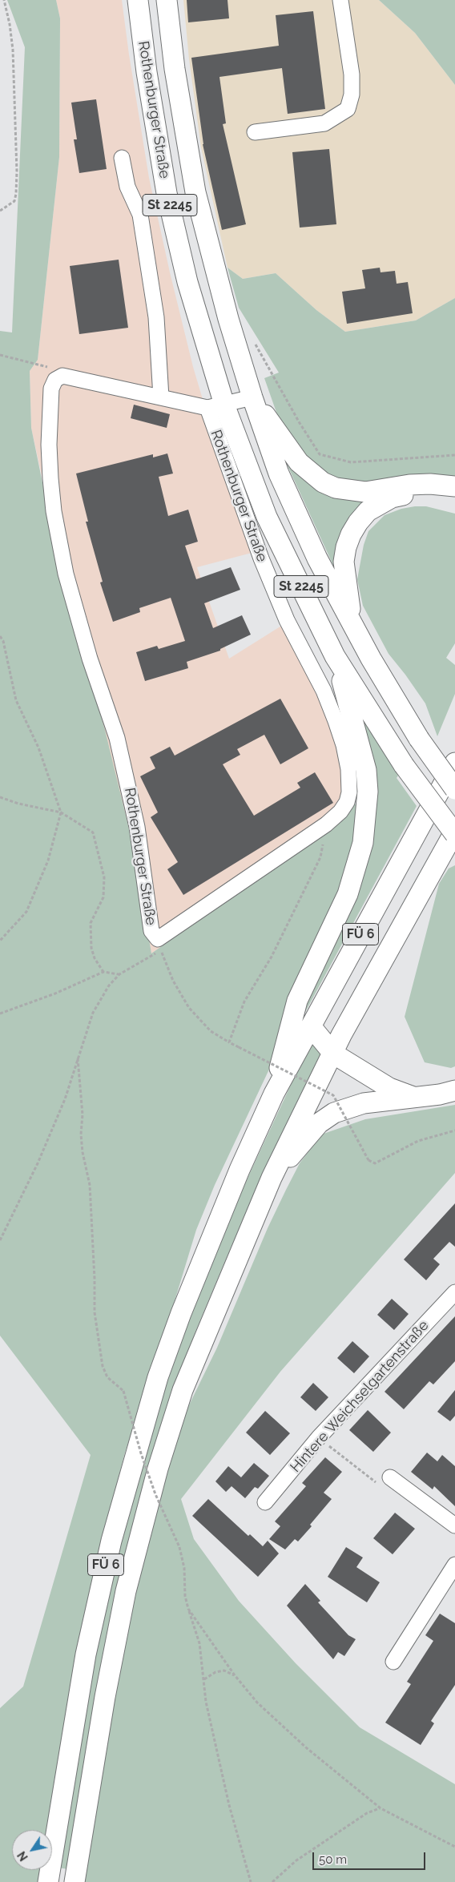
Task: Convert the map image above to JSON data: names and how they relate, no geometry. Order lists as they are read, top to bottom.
{
  "streets": {
    "main road": ["Rothenburger Straße", "St 2245", "FÜ 6"],
    "street": ["Hintere Weichselgartenstraße"]
  },
  "scale_bar": "50 m",
  "north": "bottom left"
}
